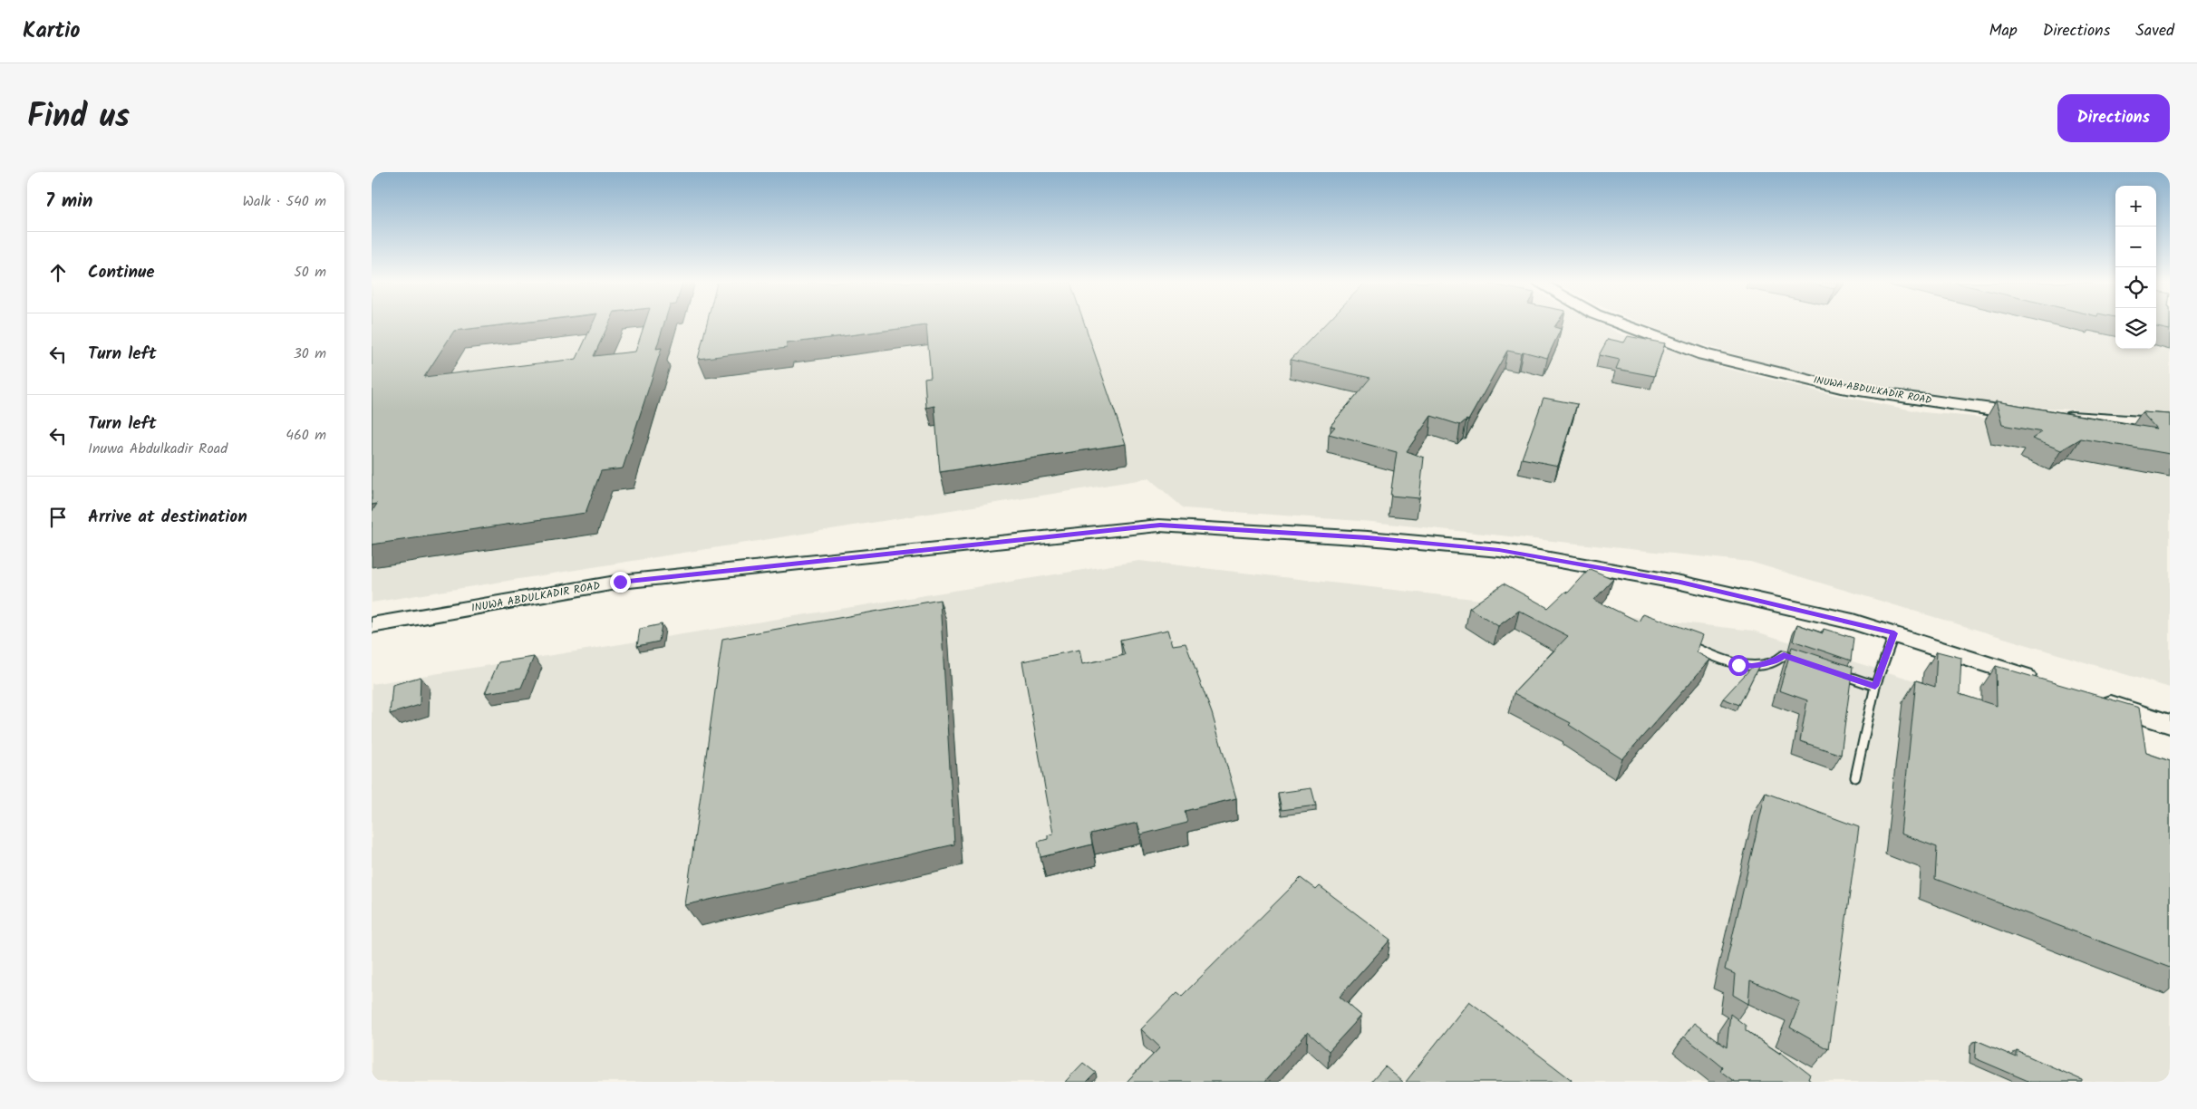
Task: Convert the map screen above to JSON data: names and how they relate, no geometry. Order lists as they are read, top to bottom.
{
  "streets": {
    "street": ["INUWA ABDULKADIR ROAD"]
  },
  "page": {
    "header": "Kartio",
    "nav": ["Map", "Directions", "Saved"],
    "title": "Find us",
    "buttons": "Directions",
    "heading": ["7 min", "Walk · 540 m"],
    "map_buttons": ["+", "−"],
    "list": [
      ["Continue", "50 m"],
      ["Turn left", "30 m"],
      ["Turn left", "Inuwa Abdulkadir Road", "460 m"],
      "Arrive at destination"
    ]
  }
}
